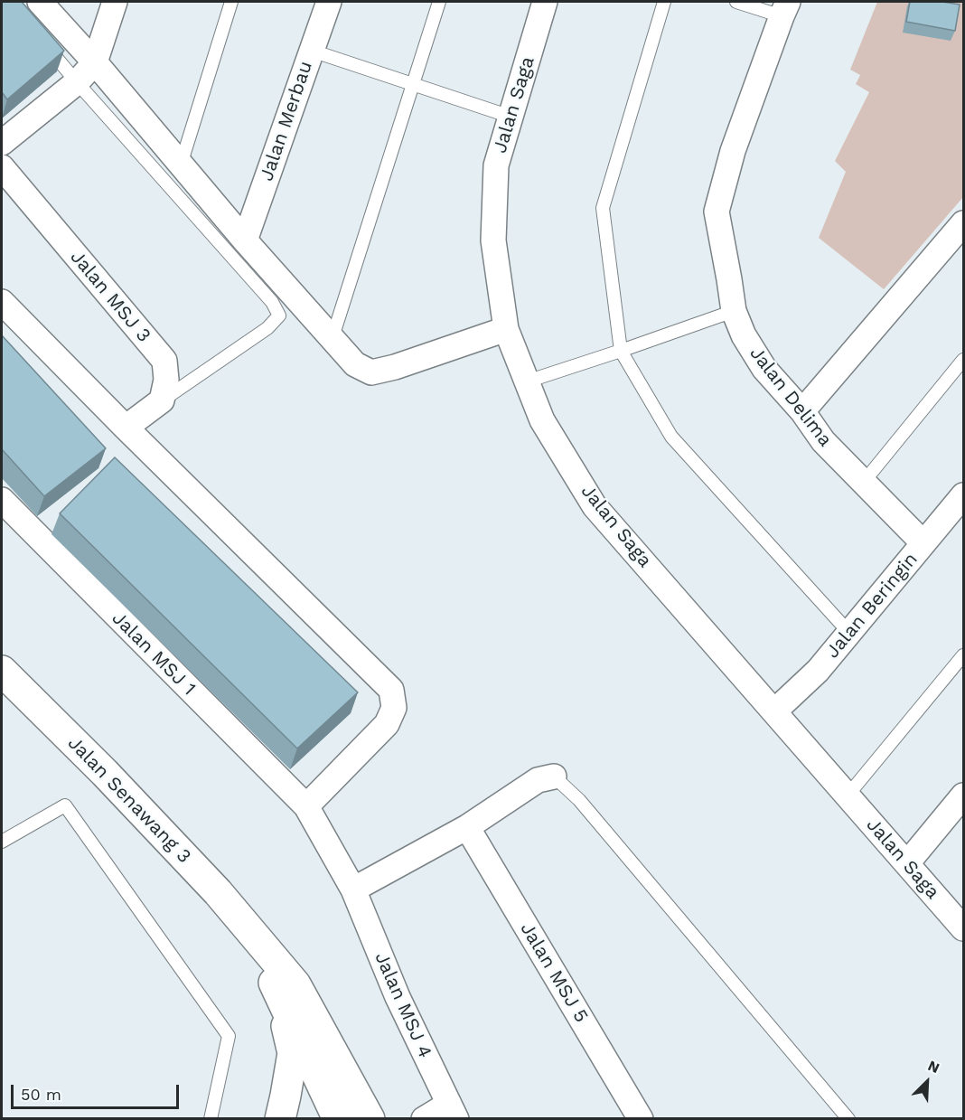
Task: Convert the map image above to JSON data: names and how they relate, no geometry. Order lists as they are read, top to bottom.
{
  "streets": {
    "street": [
      "Jalan Saga",
      "Jalan Merbau",
      "Jalan MSJ 3",
      "Jalan Delima",
      "Jalan Beringin",
      "Jalan MSJ 1",
      "Jalan Senawang 3",
      "Jalan MSJ 5",
      "Jalan MSJ 4"
    ]
  },
  "crossings": [
    ["Jalan Saga", "Jalan Beringin"],
    ["Jalan Delima", "Jalan Beringin"],
    ["Jalan MSJ 1", "Jalan MSJ 4"]
  ],
  "scale_bar": "50 m",
  "north": "top right"
}
